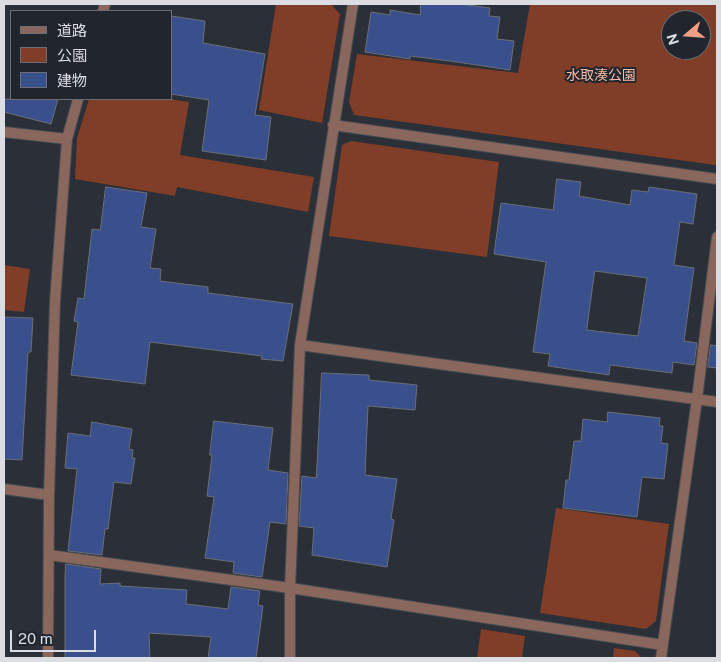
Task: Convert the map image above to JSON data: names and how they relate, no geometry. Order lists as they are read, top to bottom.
{
  "parks": ["水取湊公園"],
  "legend": ["道路", "公園", "建物"],
  "scale_bar": "20 m",
  "north": "left"
}
